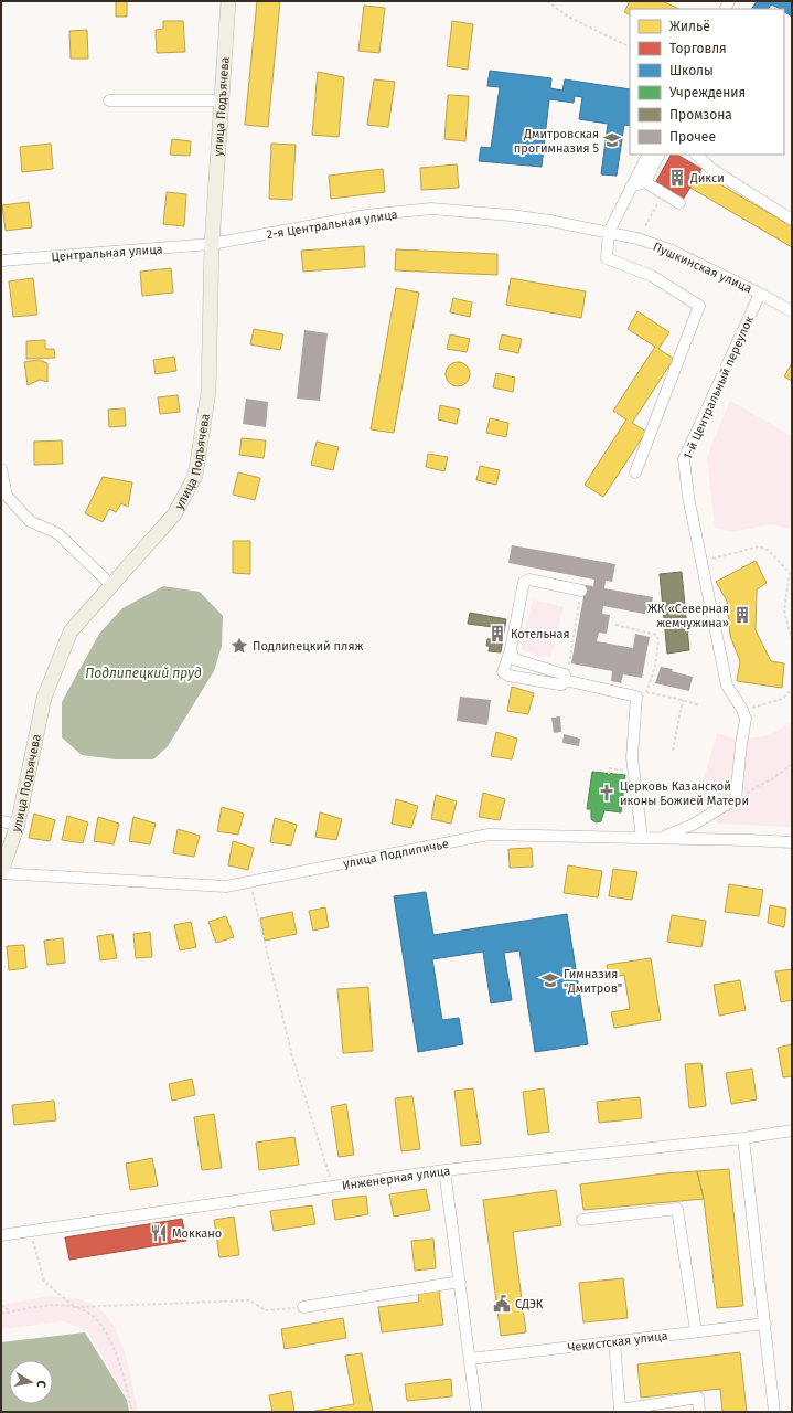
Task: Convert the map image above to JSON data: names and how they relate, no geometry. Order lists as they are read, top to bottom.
{
  "streets": {
    "main road": ["улица Подъячева"],
    "street": [
      "2-я Центральная улица",
      "Центральная улица",
      "Пушкинская улица",
      "1-й Центральный переулок",
      "улица Подлипичье",
      "Инженерная улица",
      "Чекистская улица"
    ]
  },
  "crossings": [
    ["улица Подъячева", "2-я Центральная улица"],
    ["улица Подъячева", "Центральная улица"],
    ["улица Подъячева", "улица Подлипичье"],
    ["2-я Центральная улица", "Центральная улица"],
    ["2-я Центральная улица", "Пушкинская улица"],
    ["Пушкинская улица", "1-й Центральный переулок"],
    ["1-й Центральный переулок", "улица Подлипичье"]
  ],
  "water": ["Подлипецкий пруд"],
  "places": {
    "school or university": ["Дмитровская прогимназия 5", "Гимназия \"Дмитров\""],
    "building": ["Дикси", "ЖК «Северная жемчужина»", "Котельная"],
    "place": ["Подлипецкий пляж"],
    "church": ["Церковь Казанской иконы Божией Матери"],
    "restaurant": ["Моккано"],
    "public building": ["СДЭК"]
  },
  "legend": [
    "Жильё",
    "Торговля",
    "Школы",
    "Учреждения",
    "Промзона",
    "Прочее"
  ],
  "north": "right"
}
